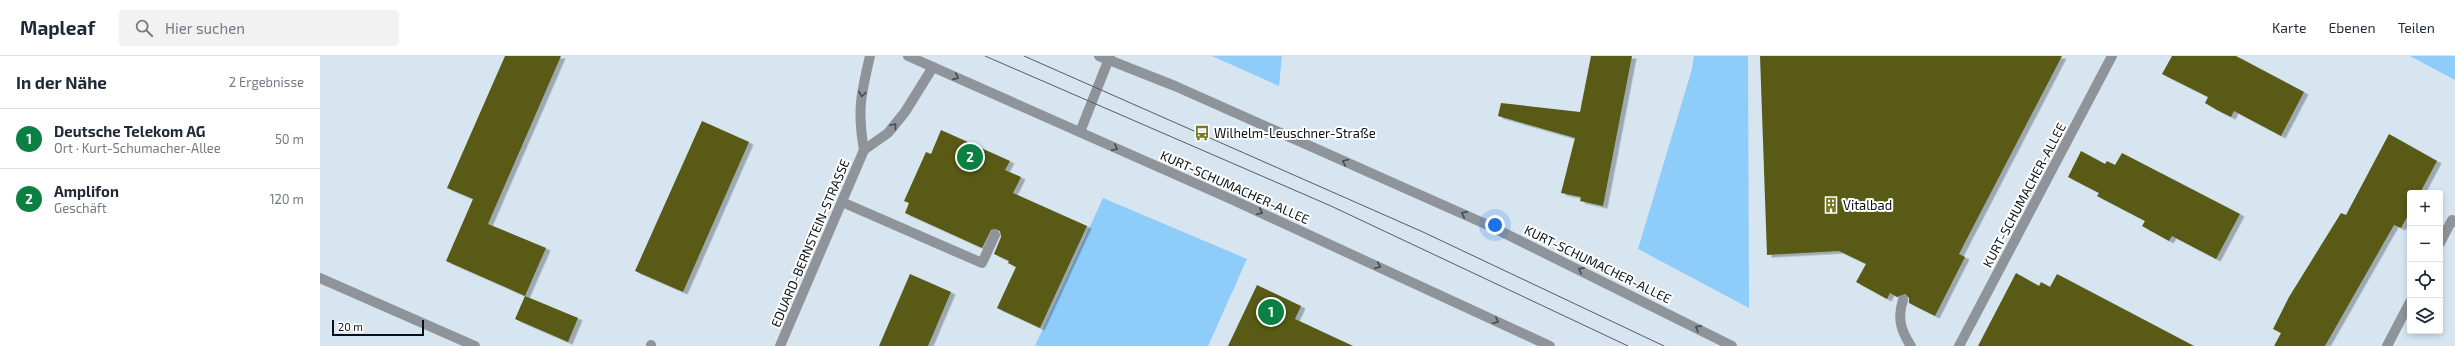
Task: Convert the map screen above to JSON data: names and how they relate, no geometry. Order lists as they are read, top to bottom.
{
  "streets": {
    "street": ["KURT-SCHUMACHER-ALLEE", "EDUARD-BERNSTEIN-STRASSE"]
  },
  "crossings": [
    ["KURT-SCHUMACHER-ALLEE", "EDUARD-BERNSTEIN-STRASSE"]
  ],
  "places": {
    "bus stop": ["Wilhelm-Leuschner-Straße"],
    "building": ["Vitalbad"]
  },
  "scale_bar": "20 m",
  "page": {
    "header": "Mapleaf",
    "search": "Hier suchen",
    "nav": ["Karte", "Ebenen", "Teilen"],
    "heading": ["In der Nähe", "2 Ergebnisse"],
    "list": [
      {
        "mark": "1",
        "name": "Deutsche Telekom AG",
        "note": "Ort · Kurt-Schumacher-Allee",
        "value": "50 m"
      },
      {
        "mark": "2",
        "name": "Amplifon",
        "note": "Geschäft",
        "value": "120 m"
      }
    ],
    "pins": ["2", "1"],
    "map_buttons": ["+", "−"],
    "scale": "20 m"
  }
}
